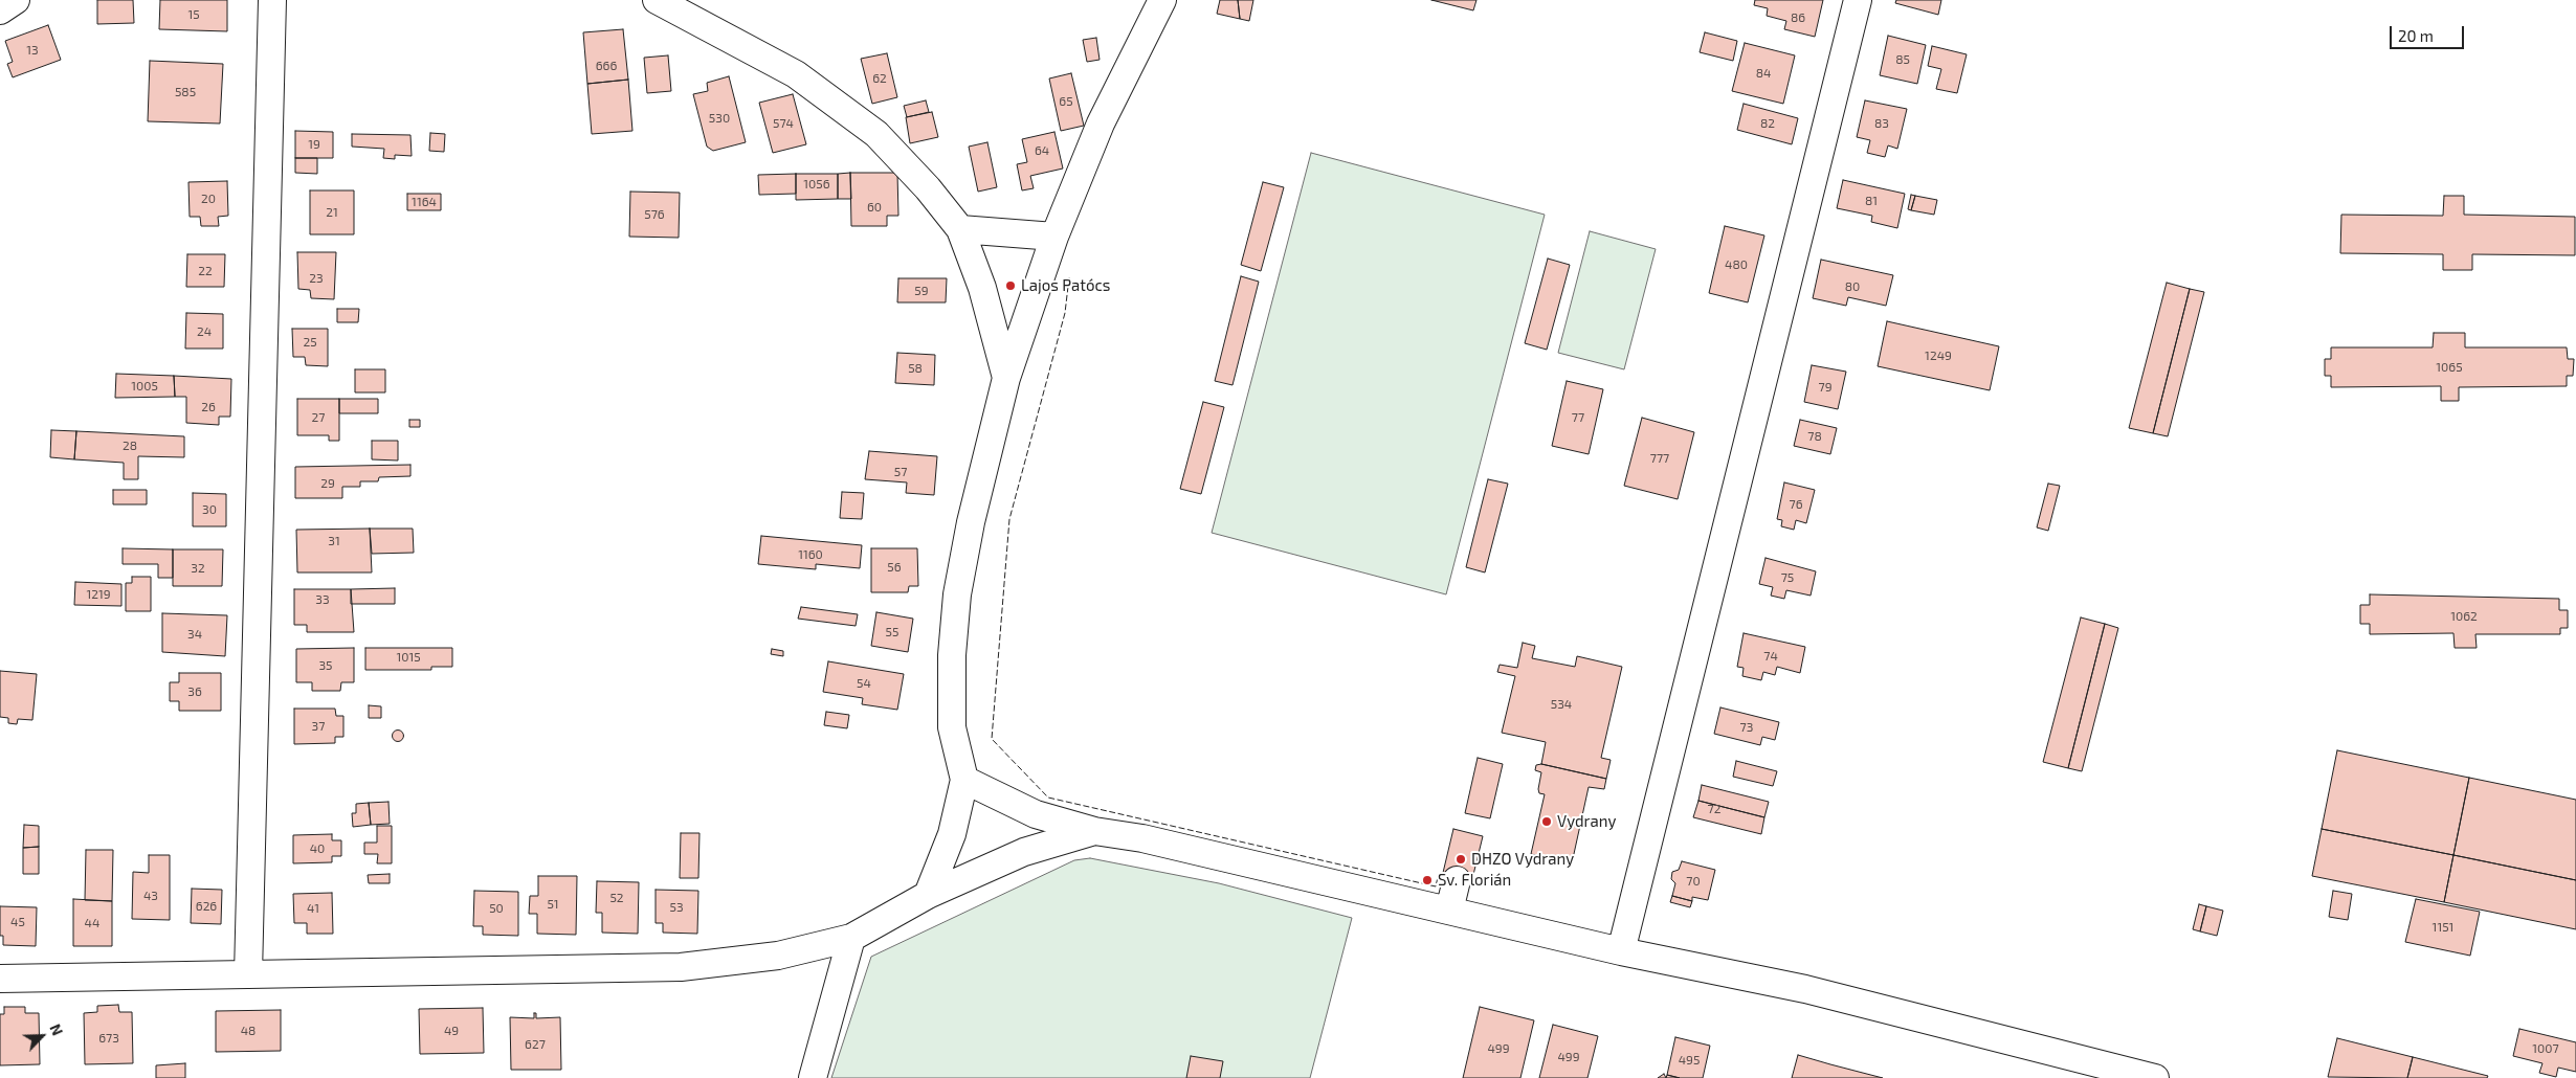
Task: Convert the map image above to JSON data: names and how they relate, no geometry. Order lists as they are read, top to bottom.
{
  "places": [
    "Lajos Patócs",
    "Vydrany",
    "DHZO Vydrany",
    "Sv. Florián"
  ],
  "house_numbers": [
    "15",
    "86",
    "13",
    "85",
    "666",
    "84",
    "62",
    "585",
    "65",
    "530",
    "574",
    "82",
    "83",
    "19",
    "64",
    "1056",
    "20",
    "81",
    "1164",
    "60",
    "21",
    "576",
    "480",
    "22",
    "23",
    "80",
    "59",
    "24",
    "25",
    "1249",
    "1065",
    "58",
    "1005",
    "79",
    "26",
    "27",
    "77",
    "78",
    "28",
    "777",
    "57",
    "29",
    "76",
    "30",
    "31",
    "1160",
    "56",
    "32",
    "75",
    "1219",
    "33",
    "1062",
    "55",
    "34",
    "74",
    "1015",
    "35",
    "54",
    "36",
    "534",
    "37",
    "73",
    "72",
    "40",
    "70",
    "43",
    "52",
    "51",
    "626",
    "53",
    "41",
    "50",
    "45",
    "44",
    "1151",
    "48",
    "49",
    "673",
    "627",
    "499",
    "1007",
    "499",
    "495"
  ],
  "scale_bar": "20 m",
  "north": "top right"
}
